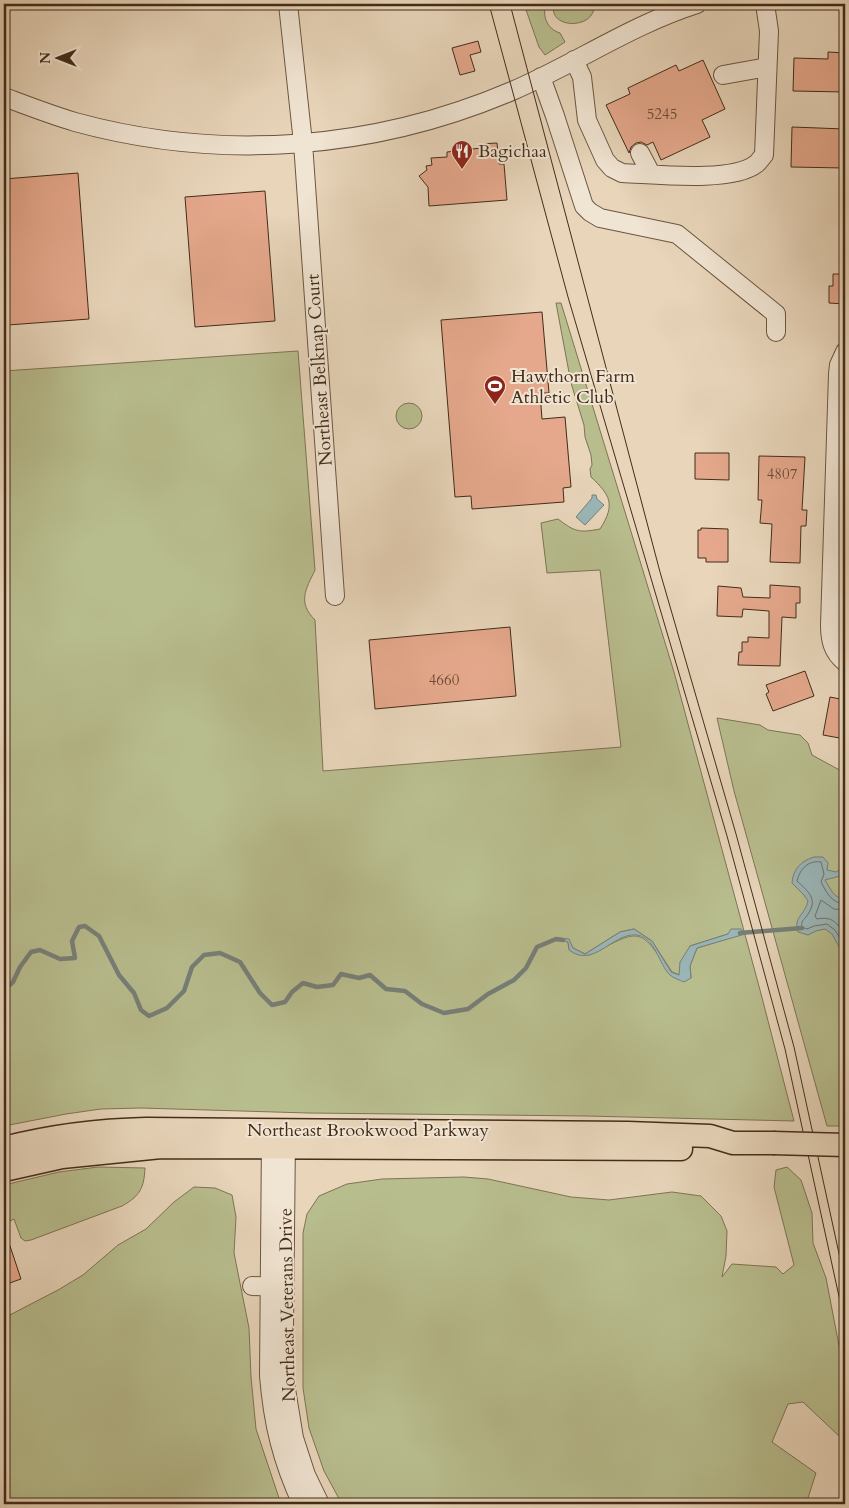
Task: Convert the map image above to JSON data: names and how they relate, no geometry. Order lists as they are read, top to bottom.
{
  "streets": {
    "main road": ["Northeast Brookwood Parkway"],
    "street": ["Northeast Belknap Court", "Northeast Veterans Drive"]
  },
  "crossings": [
    ["Northeast Brookwood Parkway", "Northeast Veterans Drive"]
  ],
  "places": {
    "restaurant": ["Bagichaa"],
    "sports": ["Hawthorn Farm Athletic Club"]
  },
  "house_numbers": ["5245", "4807", "4660"],
  "north": "left"
}
